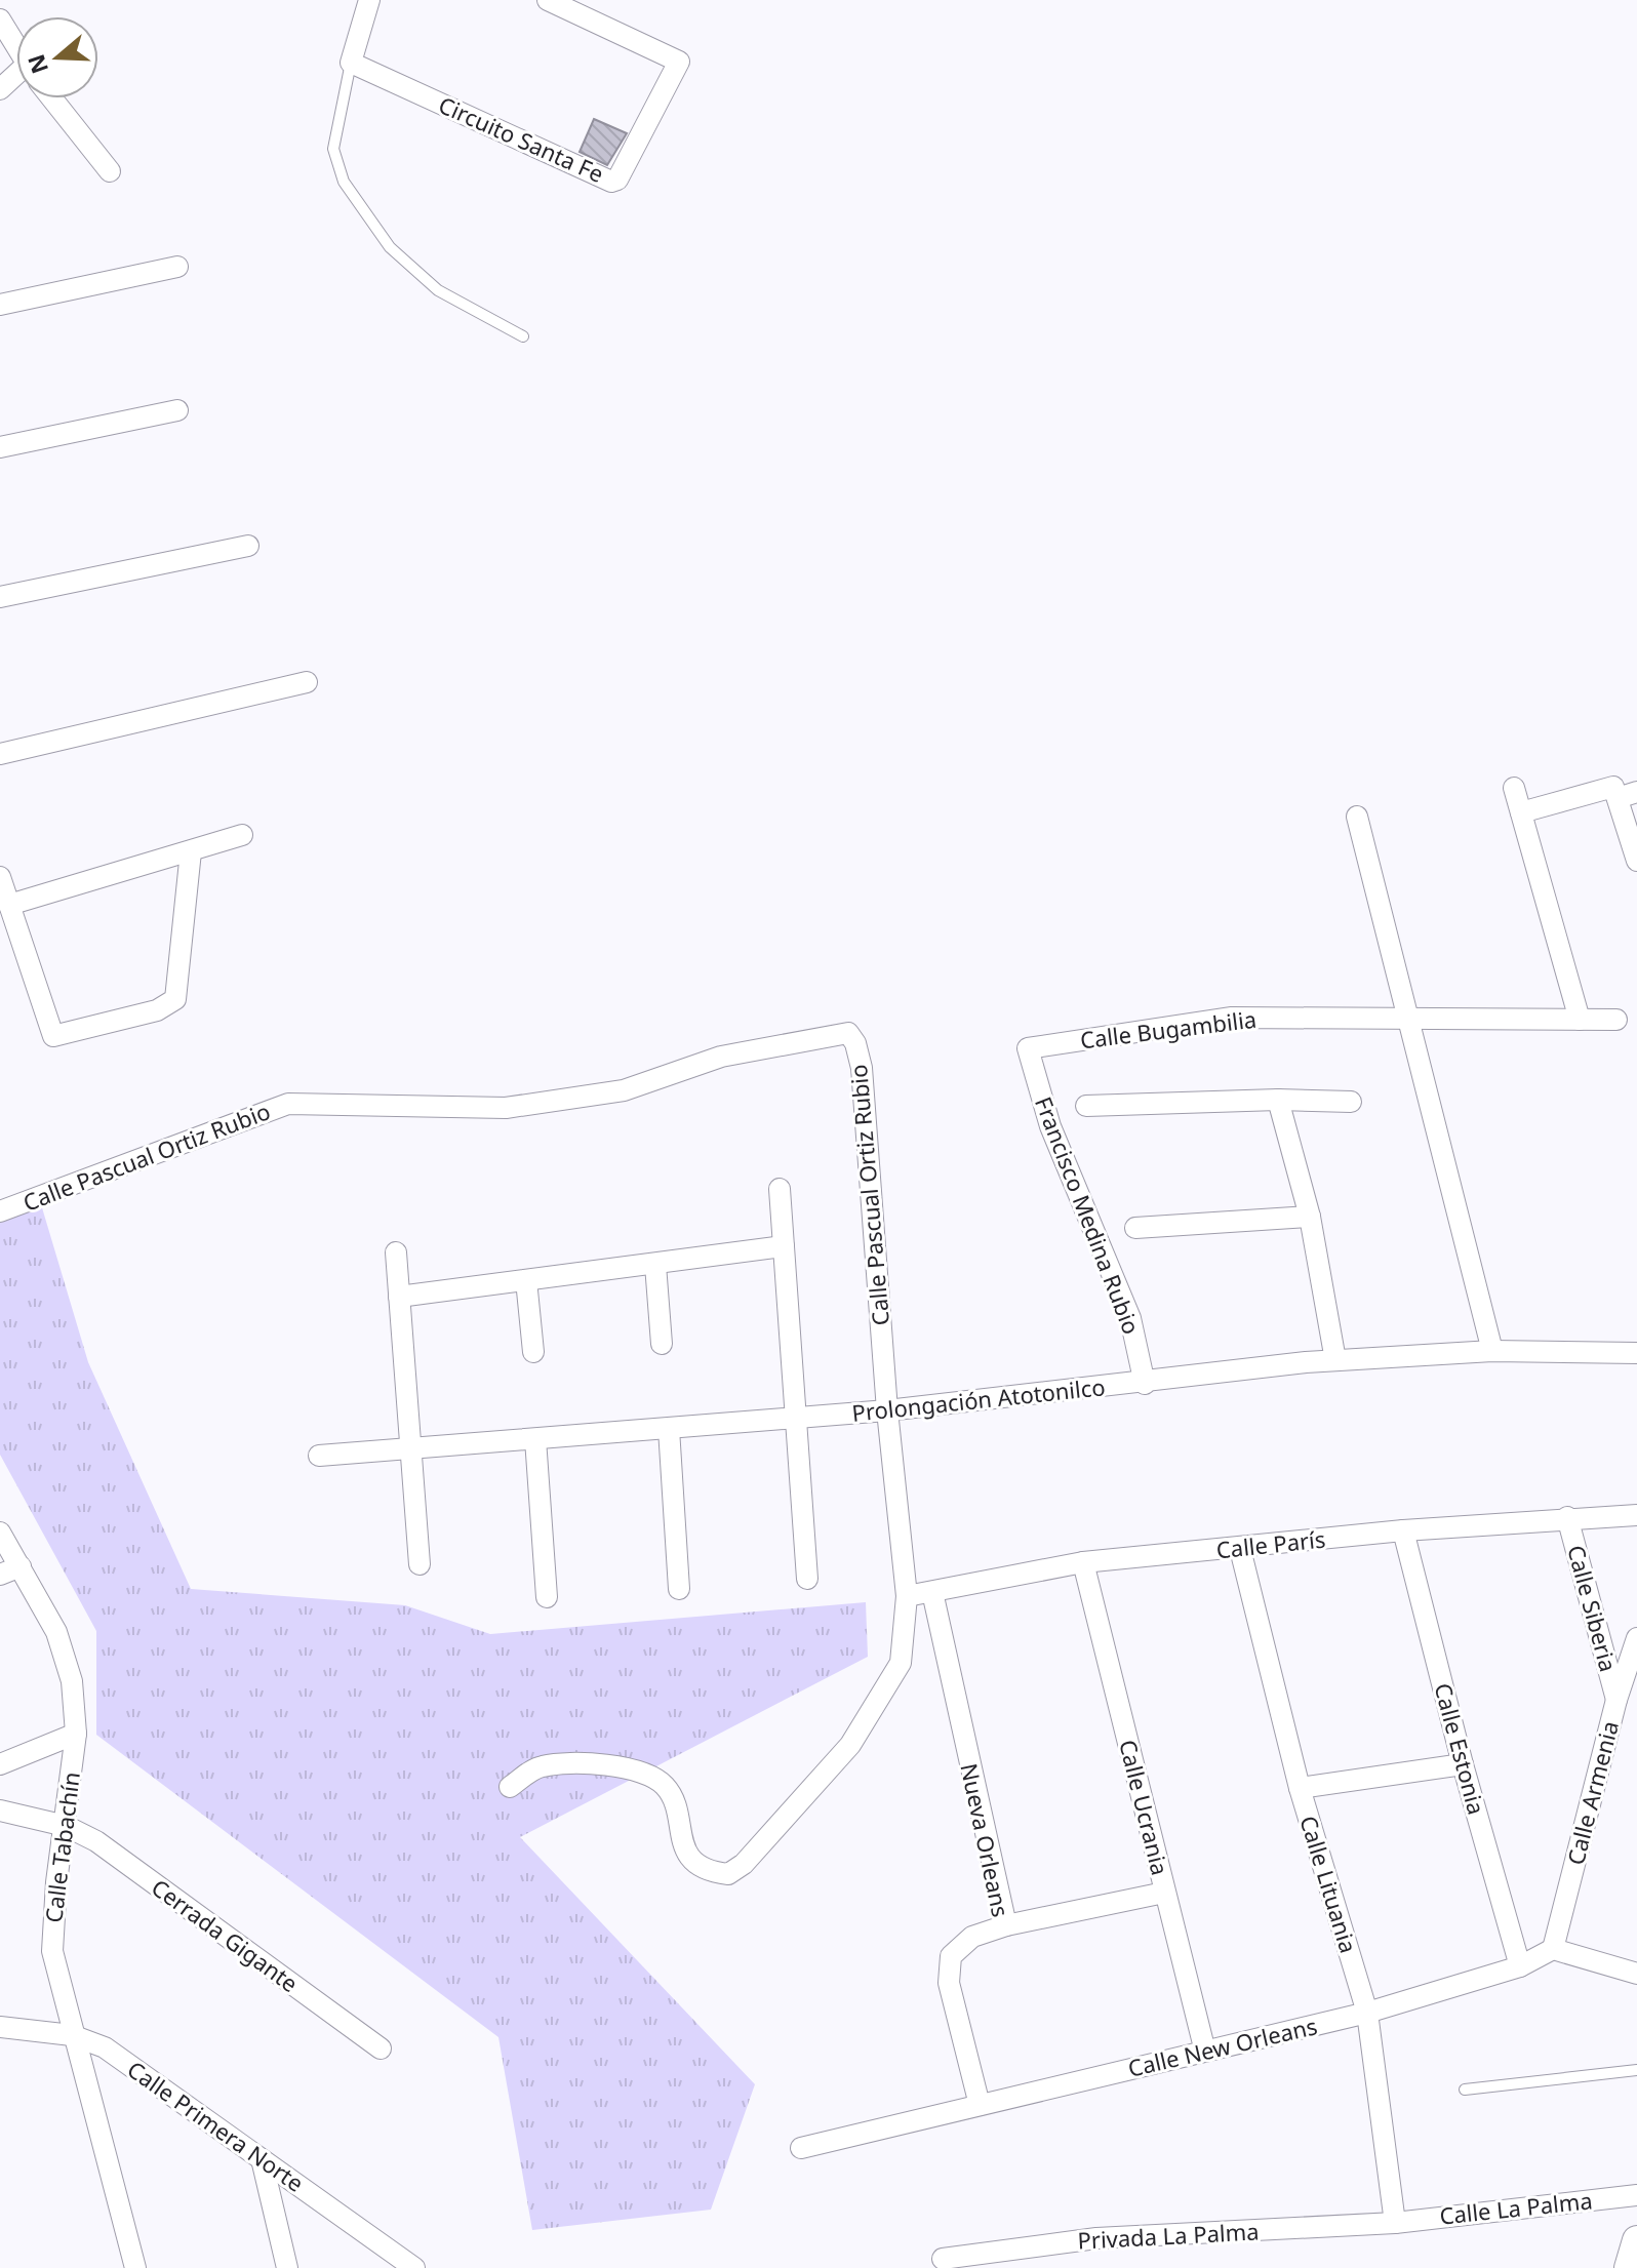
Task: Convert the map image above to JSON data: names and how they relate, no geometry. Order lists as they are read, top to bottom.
{
  "streets": {
    "street": [
      "Circuito Santa Fe",
      "Calle Bugambilia",
      "Calle Pascual Ortiz Rubio",
      "Francisco Medina Rubio",
      "Prolongación Atotonilco",
      "Calle París",
      "Calle Siberia",
      "Calle Estonia",
      "Calle Armenia",
      "Calle Ucrania",
      "Nueva Orleans",
      "Calle Tabachín",
      "Calle Lituania",
      "Cerrada Gigante",
      "Calle New Orleans",
      "Calle Primera Norte",
      "Calle La Palma",
      "Privada La Palma"
    ]
  },
  "crossings": [
    ["Calle Bugambilia", "Francisco Medina Rubio"],
    ["Calle Pascual Ortiz Rubio", "Prolongación Atotonilco"],
    ["Calle Pascual Ortiz Rubio", "Calle París"],
    ["Francisco Medina Rubio", "Prolongación Atotonilco"],
    ["Calle París", "Calle Siberia"],
    ["Calle París", "Calle Estonia"],
    ["Calle París", "Calle Ucrania"],
    ["Calle París", "Nueva Orleans"],
    ["Calle París", "Calle Lituania"],
    ["Calle Siberia", "Calle Armenia"],
    ["Calle Estonia", "Calle New Orleans"],
    ["Calle Armenia", "Calle New Orleans"],
    ["Calle Ucrania", "Calle New Orleans"],
    ["Nueva Orleans", "Calle New Orleans"],
    ["Calle Tabachín", "Cerrada Gigante"],
    ["Calle Tabachín", "Calle Primera Norte"],
    ["Calle Lituania", "Calle New Orleans"],
    ["Calle Lituania", "Calle La Palma"],
    ["Calle Lituania", "Privada La Palma"],
    ["Calle La Palma", "Privada La Palma"]
  ],
  "north": "left"
}
